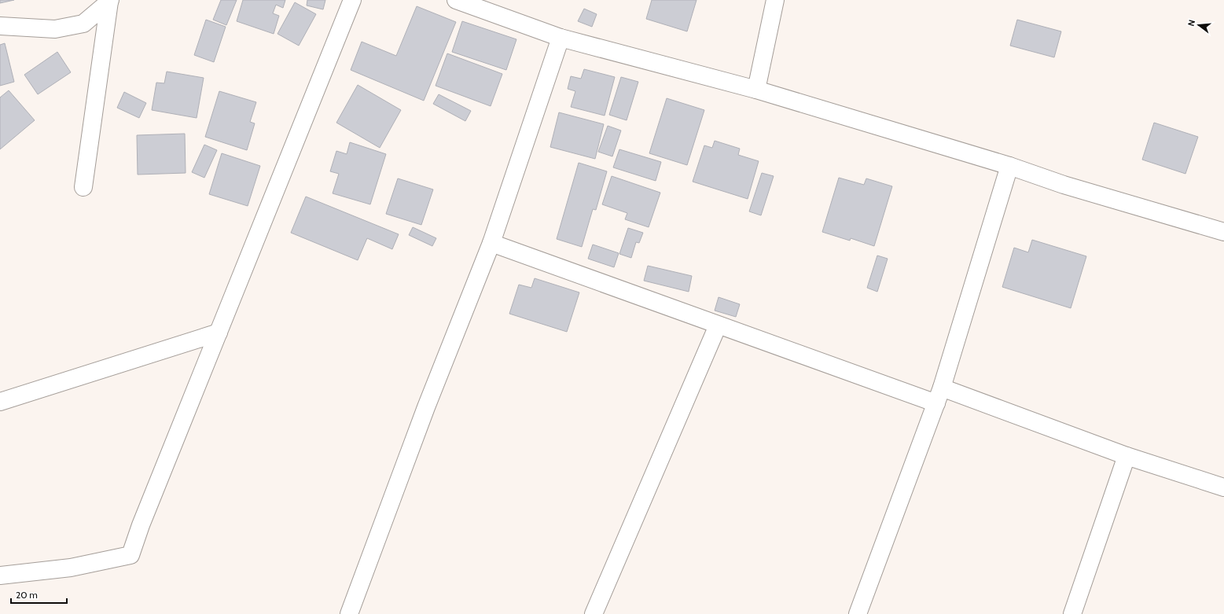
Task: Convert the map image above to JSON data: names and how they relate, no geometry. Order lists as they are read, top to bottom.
{
  "scale_bar": "20 m",
  "north": "left"
}
